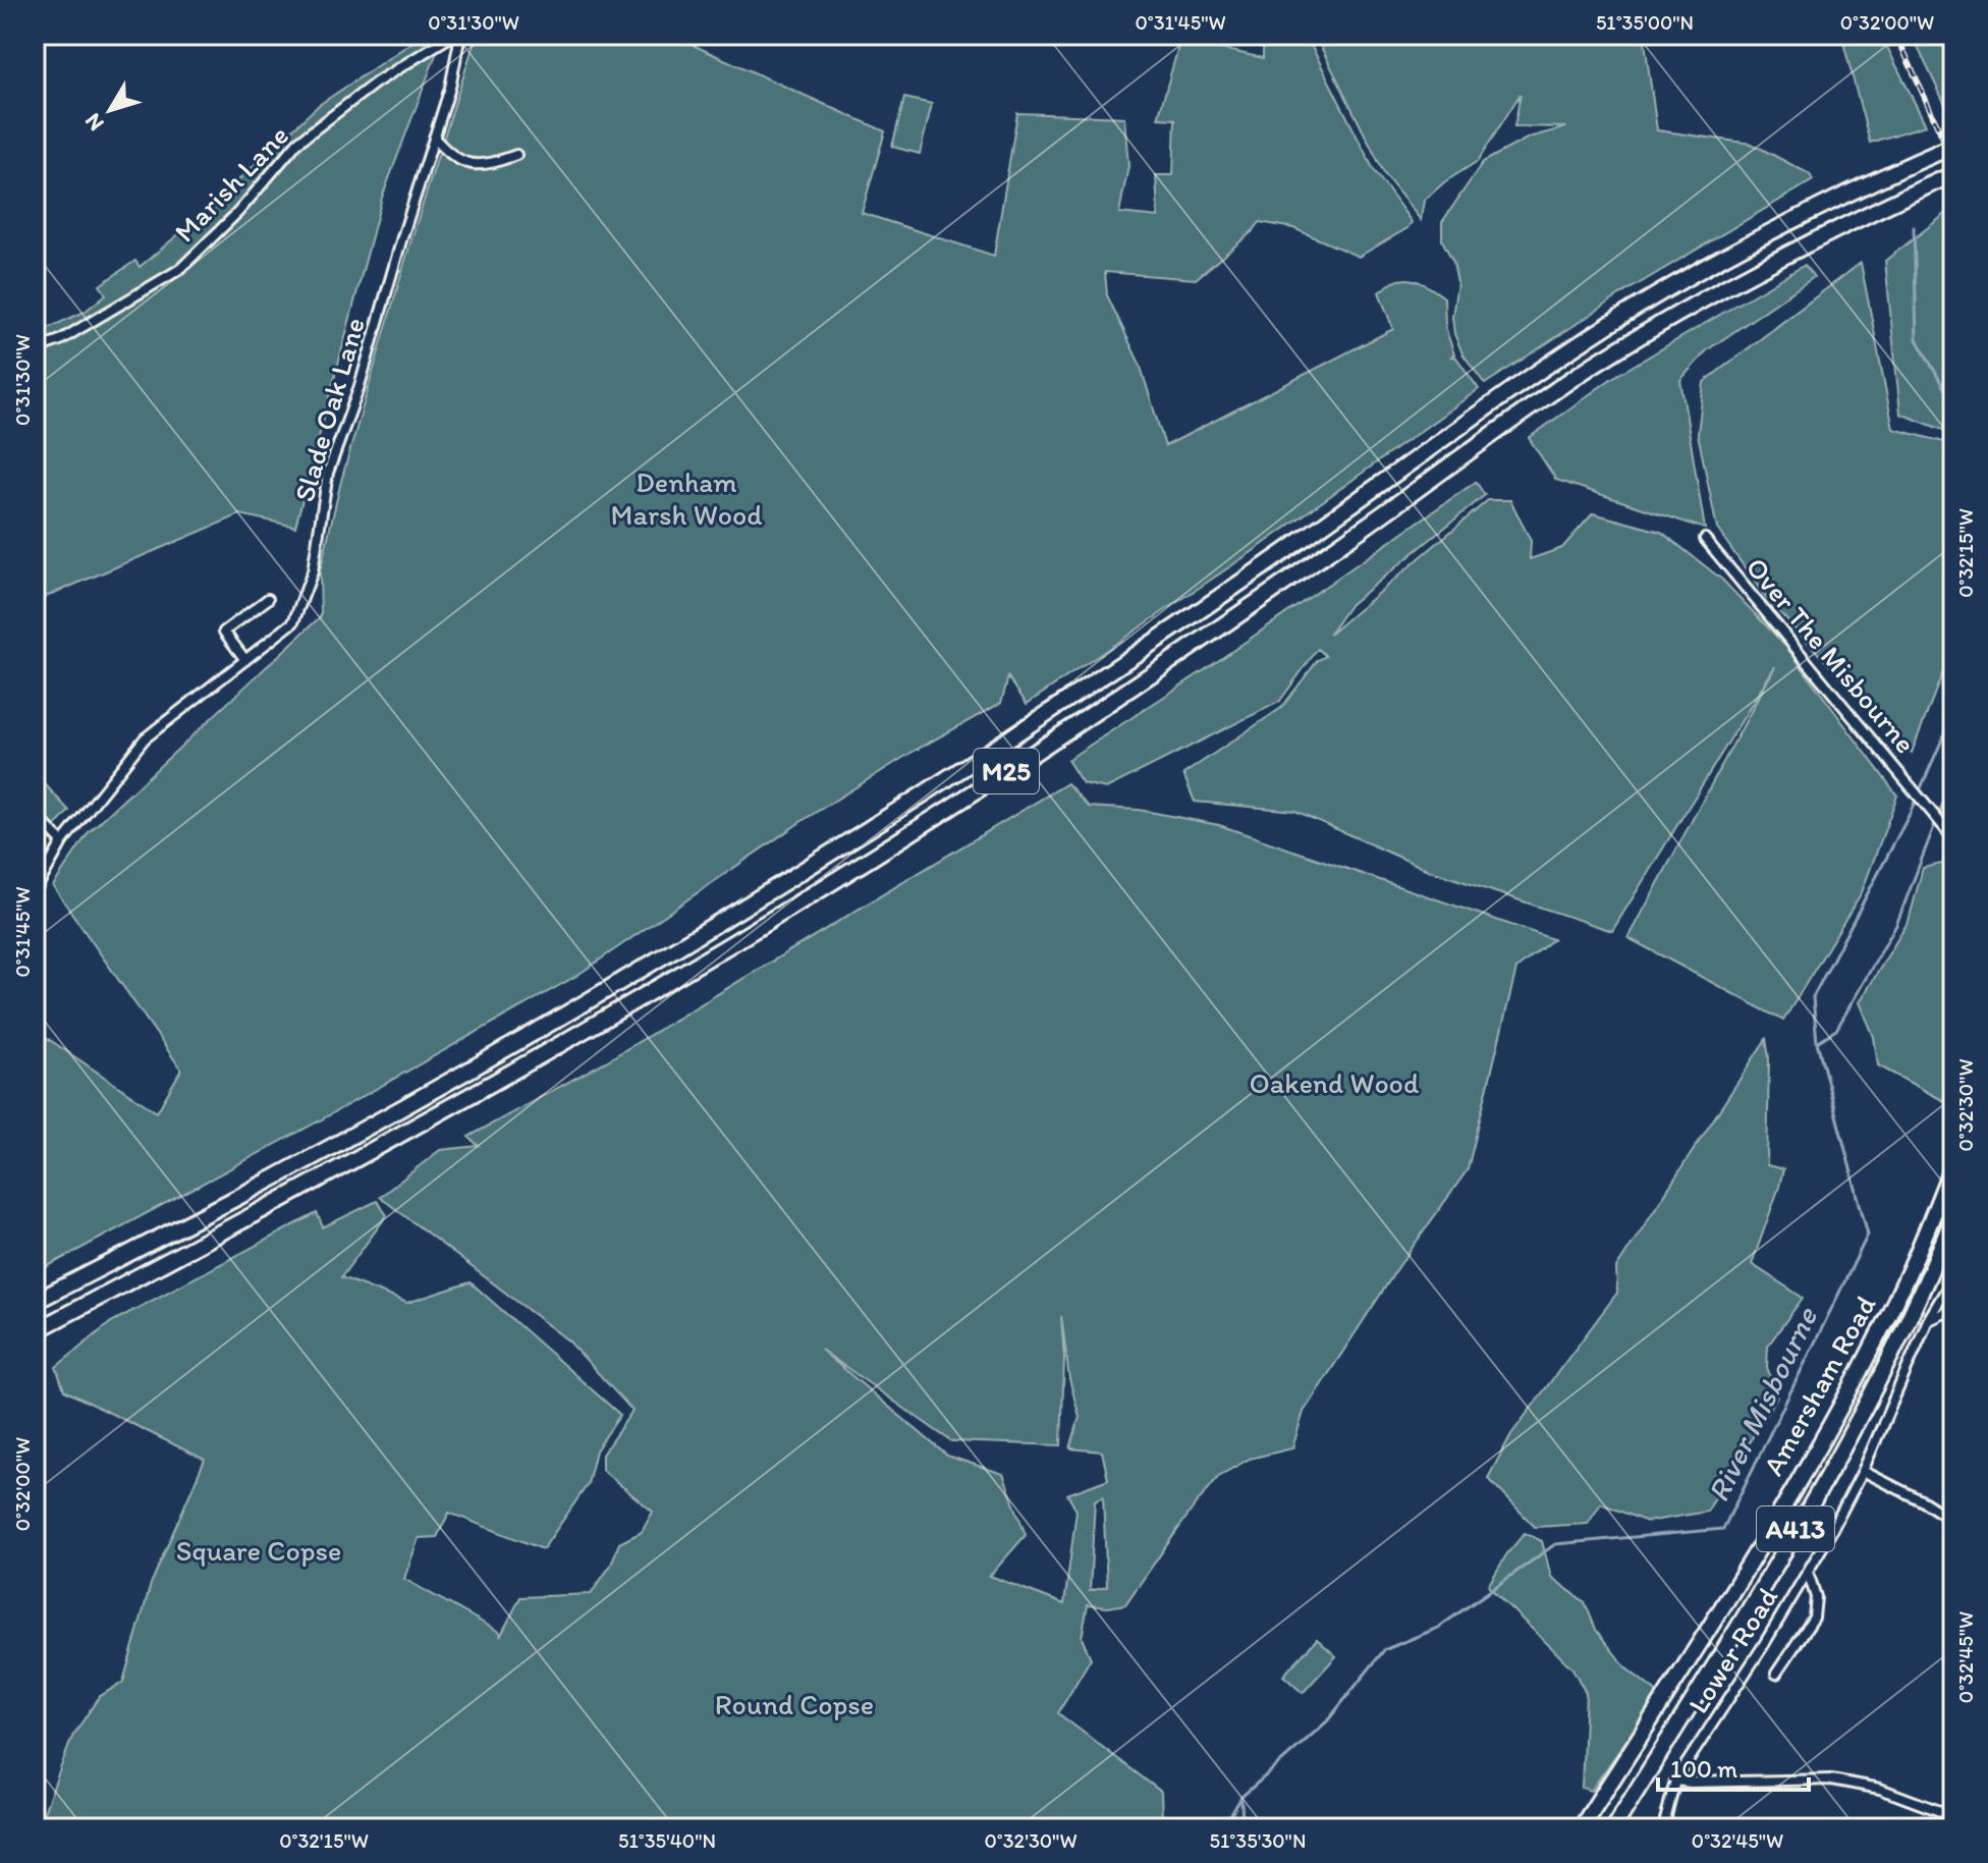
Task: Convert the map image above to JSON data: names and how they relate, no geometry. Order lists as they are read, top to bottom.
{
  "streets": {
    "highway": ["M25", "Amersham Road", "A413"],
    "street": [
      "Marish Lane",
      "Slade Oak Lane",
      "Over The Misbourne",
      "Lower Road"
    ]
  },
  "water": ["River Misbourne"],
  "parks": [
    "Denham Marsh Wood",
    "Oakend Wood",
    "Square Copse",
    "Round Copse"
  ],
  "scale_bar": "100 m",
  "north": "bottom left",
  "coordinates": [
    "0°31'30\"W",
    "0°31'45\"W",
    "51°35'00\"N",
    "0°32'00\"W",
    "0°32'15\"W",
    "0°32'30\"W",
    "0°32'45\"W",
    "51°35'40\"N",
    "51°35'30\"N"
  ]
}
